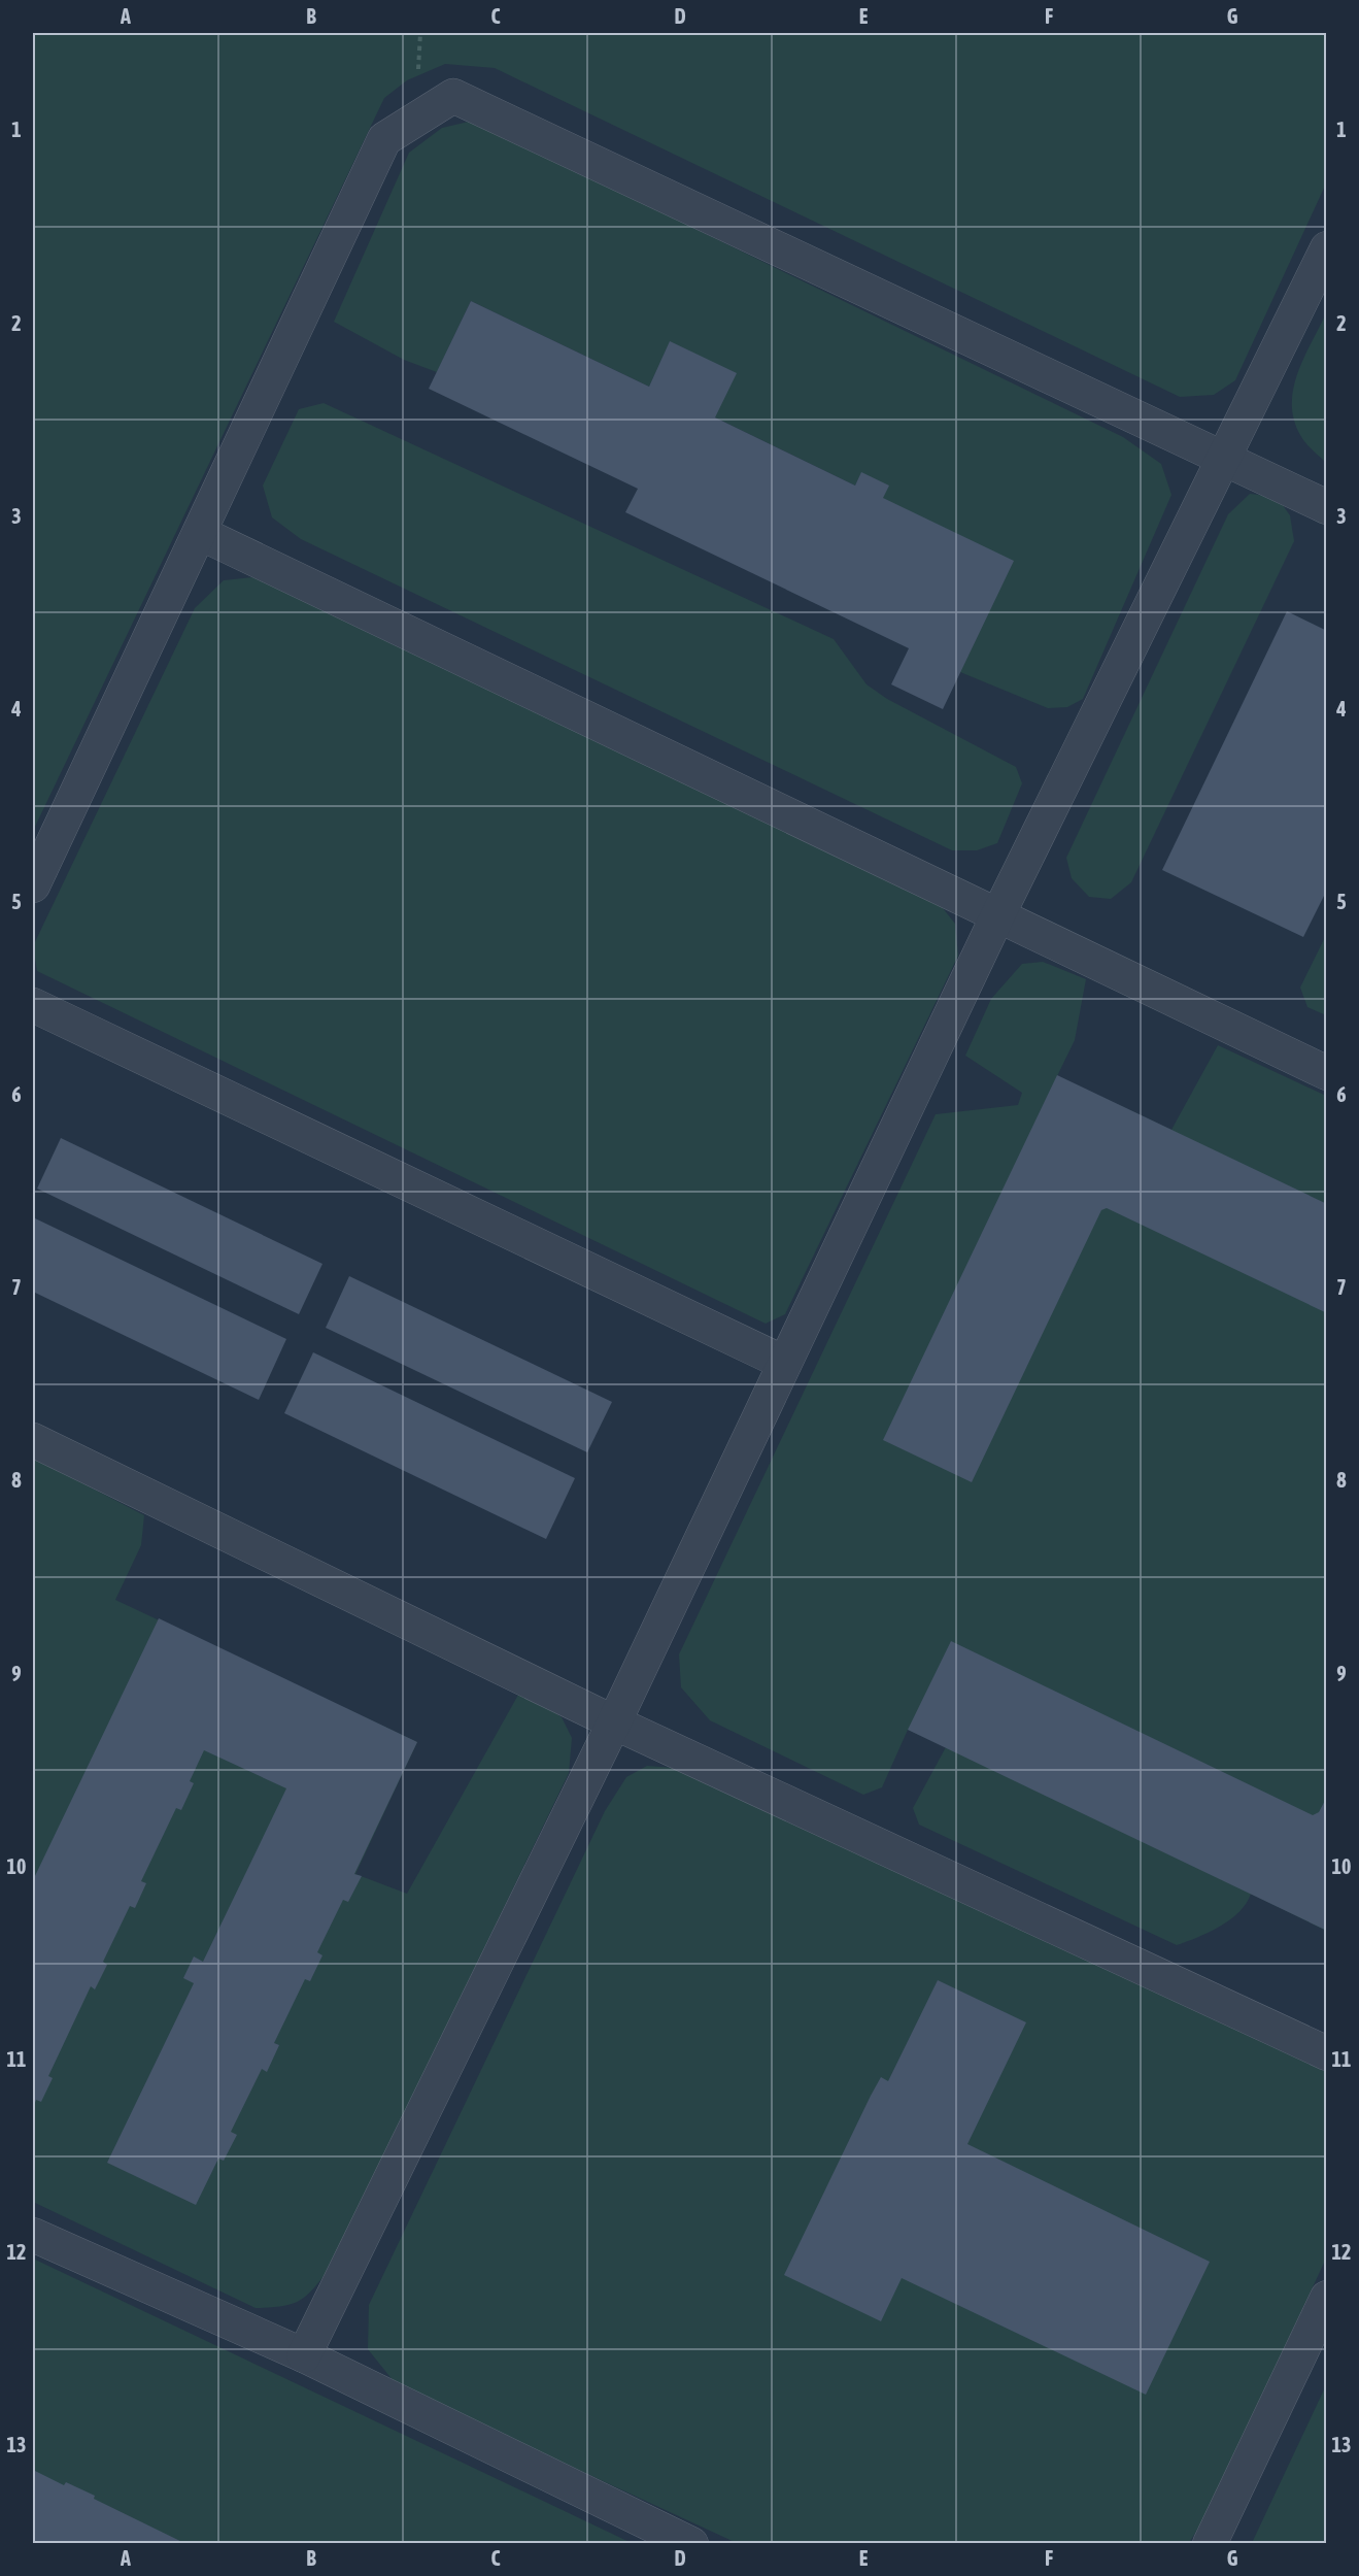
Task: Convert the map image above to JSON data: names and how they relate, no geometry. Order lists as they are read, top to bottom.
{
  "grid": {
    "columns": [
      "A",
      "B",
      "C",
      "D",
      "E",
      "F",
      "G"
    ],
    "rows": [
      "1",
      "2",
      "3",
      "4",
      "5",
      "6",
      "7",
      "8",
      "9",
      "10",
      "11",
      "12",
      "13"
    ]
  }
}
